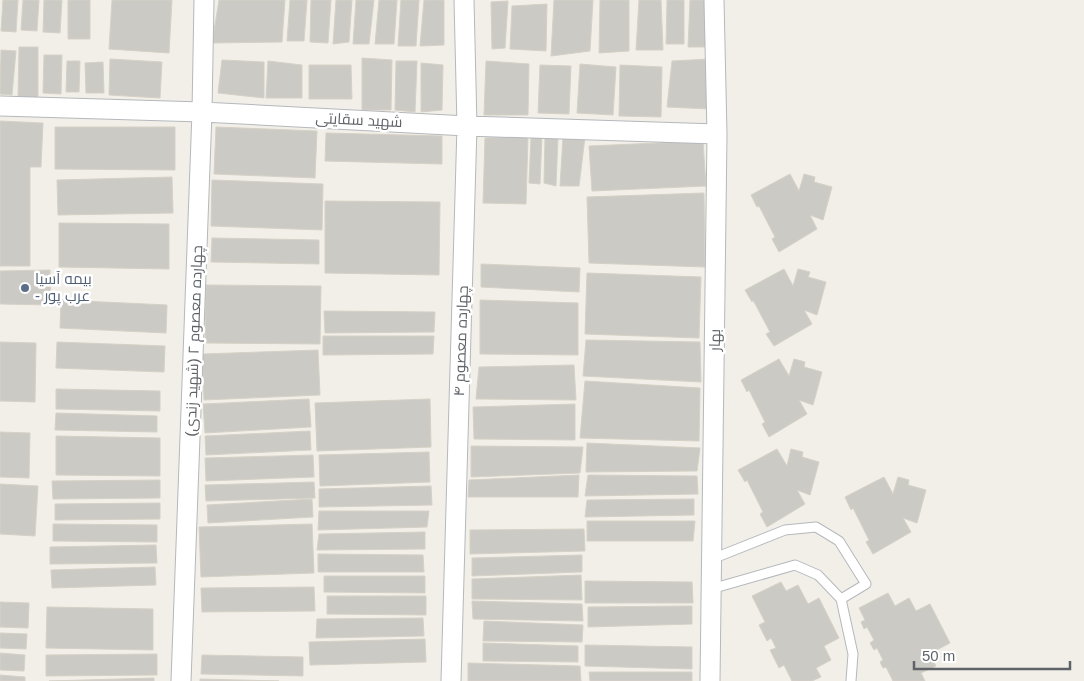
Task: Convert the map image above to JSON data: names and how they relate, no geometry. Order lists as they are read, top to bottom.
{
  "streets": {
    "street": [
      "شهید سقایتی",
      "بهار",
      "چهارده معصوم ۲ (شهید زندی)",
      "چهارده معصوم ۴"
    ]
  },
  "crossings": [
    ["شهید سقایتی", "بهار"],
    ["شهید سقایتی", "چهارده معصوم ۲ (شهید زندی)"],
    ["شهید سقایتی", "چهارده معصوم ۴"]
  ],
  "places": ["بیمه آسیا - عرب پور"],
  "scale_bar": "50 m"
}
